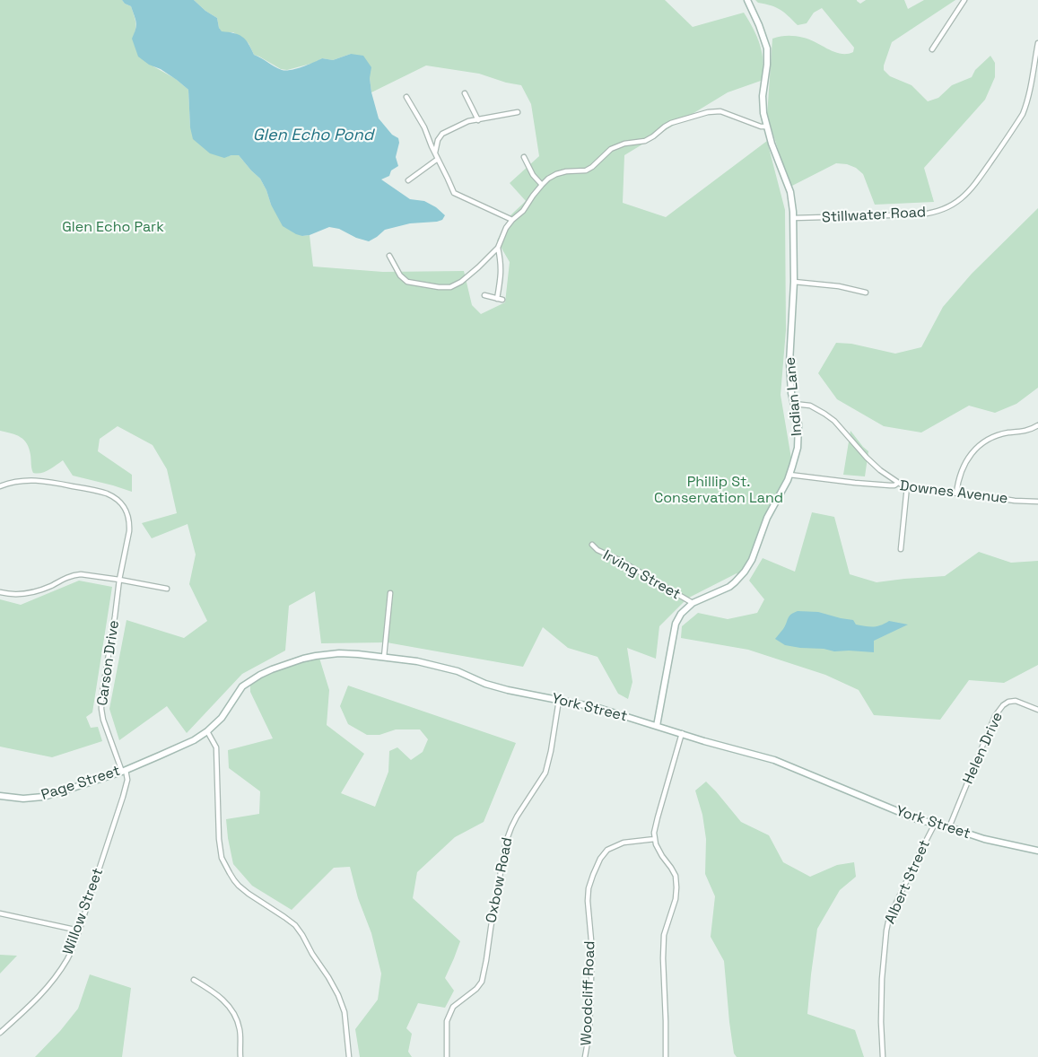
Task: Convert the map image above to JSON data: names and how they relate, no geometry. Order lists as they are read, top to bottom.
{
  "streets": {
    "street": [
      "Stillwater Road",
      "Indian Lane",
      "Downes Avenue",
      "Irving Street",
      "Carson Drive",
      "York Street",
      "Helen Drive",
      "Page Street",
      "Oxbow Road",
      "Albert Street",
      "Willow Street",
      "Woodcliff Road"
    ]
  },
  "crossings": [
    ["Stillwater Road", "Indian Lane"],
    ["Indian Lane", "Downes Avenue"],
    ["Indian Lane", "Irving Street"],
    ["Indian Lane", "York Street"],
    ["Carson Drive", "Page Street"],
    ["Carson Drive", "Willow Street"],
    ["York Street", "Helen Drive"],
    ["York Street", "Page Street"],
    ["York Street", "Oxbow Road"],
    ["York Street", "Albert Street"],
    ["Page Street", "Willow Street"]
  ],
  "water": ["Glen Echo Pond"],
  "parks": ["Glen Echo Park", "Phillip St. Conservation Land"]
}
